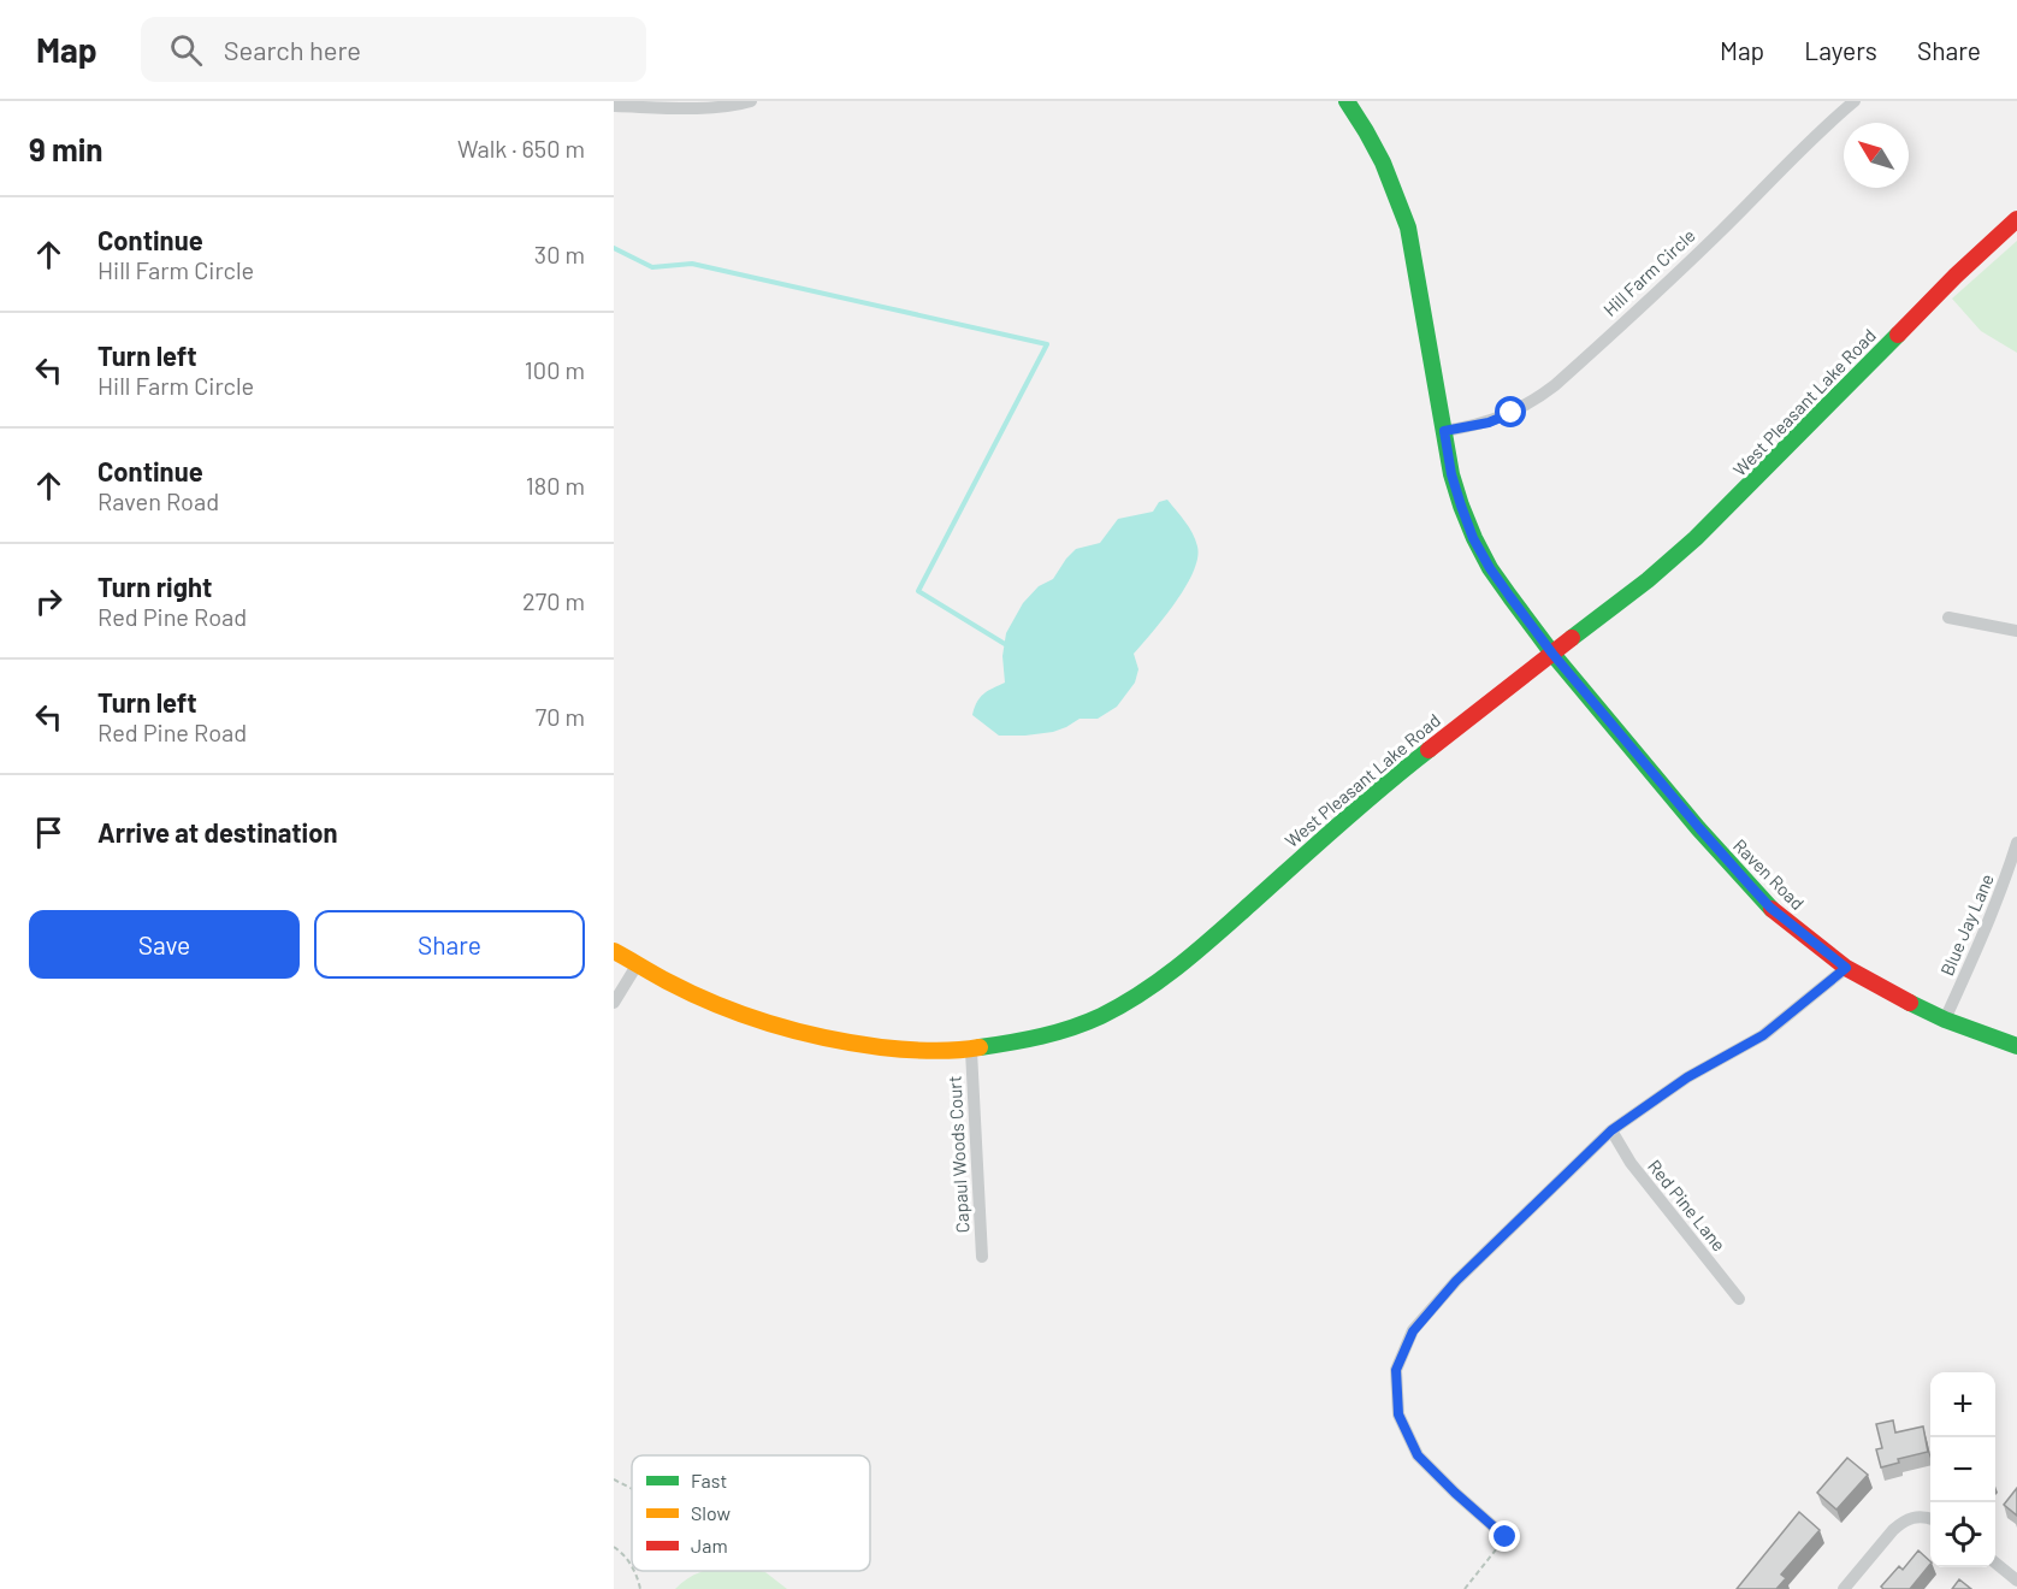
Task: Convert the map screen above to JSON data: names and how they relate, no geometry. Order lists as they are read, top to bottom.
{
  "streets": {
    "street": [
      "Hill Farm Circle",
      "West Pleasant Lake Road",
      "Raven Road",
      "Blue Jay Lane",
      "Capaul Woods Court",
      "Red Pine Lane"
    ]
  },
  "crossings": [
    ["West Pleasant Lake Road", "Raven Road"],
    ["West Pleasant Lake Road", "Capaul Woods Court"],
    ["Raven Road", "Blue Jay Lane"]
  ],
  "legend": ["Fast", "Slow", "Jam"],
  "north": "top left",
  "page": {
    "header": "Map",
    "search": "Search here",
    "nav": ["Map", "Layers", "Share"],
    "heading": ["9 min", "Walk · 650 m"],
    "list": [
      ["Continue", "Hill Farm Circle", "30 m"],
      ["Turn left", "Hill Farm Circle", "100 m"],
      ["Continue", "Raven Road", "180 m"],
      ["Turn right", "Red Pine Road", "270 m"],
      ["Turn left", "Red Pine Road", "70 m"],
      "Arrive at destination"
    ],
    "buttons": ["Save", "Share"],
    "map_buttons": ["+", "−"]
  }
}
